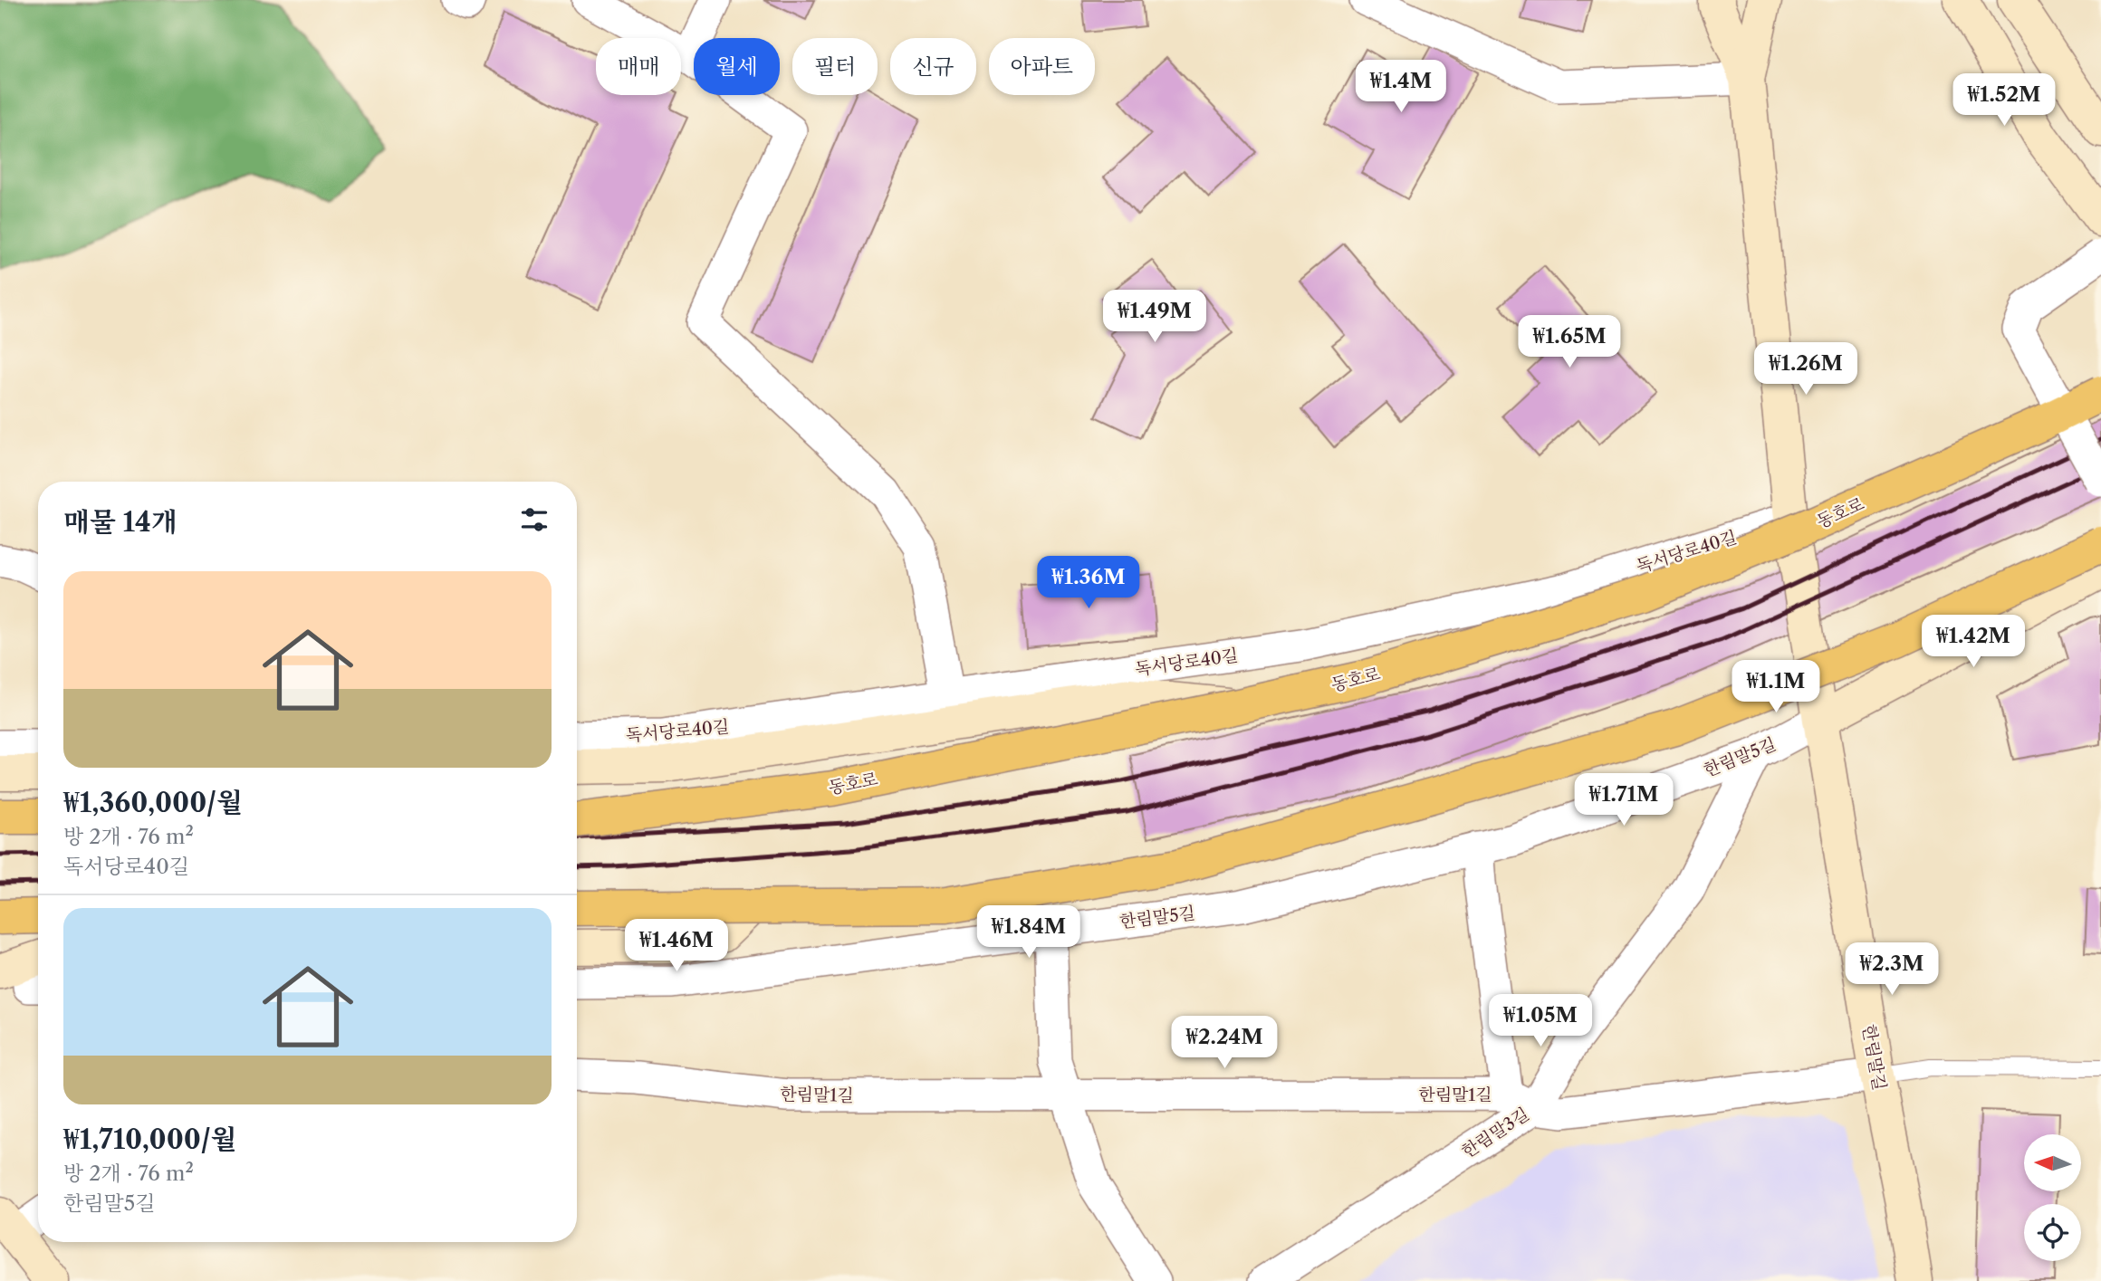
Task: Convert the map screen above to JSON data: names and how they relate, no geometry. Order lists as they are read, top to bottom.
{
  "streets": {
    "main road": ["동호로", "한림말길"],
    "street": [
      "독서당로40길",
      "한림말5길",
      "한림말1길",
      "한림말3길"
    ]
  },
  "crossings": [
    ["독서당로40길", "한림말길"],
    ["한림말5길", "한림말길"],
    ["한림말5길", "한림말3길"],
    ["한림말길", "한림말1길"],
    ["한림말1길", "한림말3길"]
  ],
  "north": "left",
  "page": {
    "chip": [
      "매매",
      "월세",
      "필터",
      "신규",
      "아파트"
    ],
    "price": [
      "₩1.4M",
      "₩1.52M",
      "₩1.49M",
      "₩1.65M",
      "₩1.26M",
      "₩1.36M",
      "₩1.42M",
      "₩1.1M",
      "₩1.71M",
      "₩1.84M",
      "₩1.46M",
      "₩2.3M",
      "₩1.05M",
      "₩2.24M"
    ],
    "heading": "매물 14개",
    "list": [
      {
        "name": "₩1,360,000/월",
        "note": "방 2개 · 76 m² · 독서당로40길"
      },
      {
        "name": "₩1,710,000/월",
        "note": "방 2개 · 76 m² · 한림말5길"
      }
    ]
  }
}
